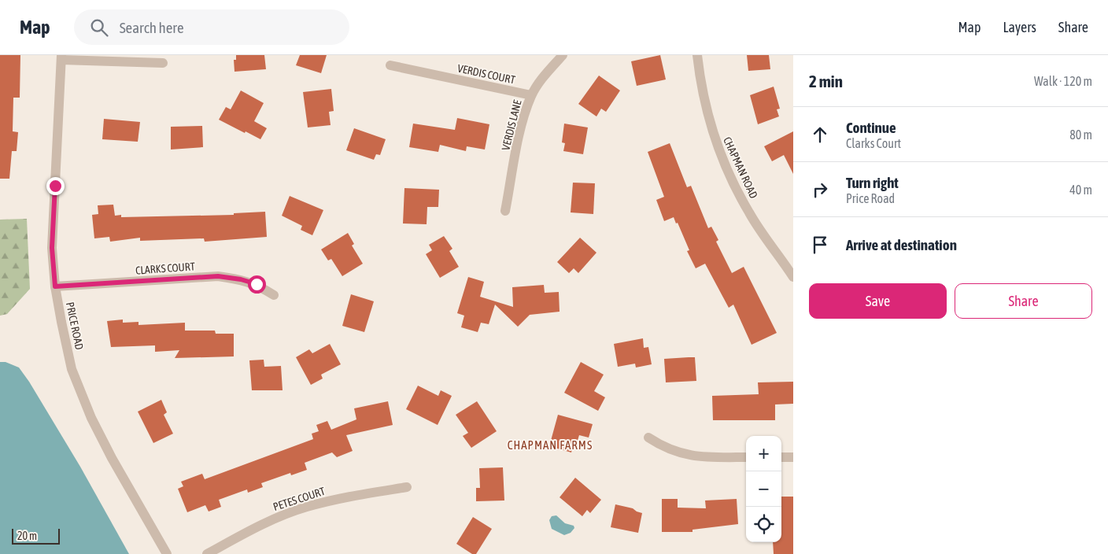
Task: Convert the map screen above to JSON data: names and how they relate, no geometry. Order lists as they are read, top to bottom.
{
  "streets": {
    "street": [
      "VERDIS COURT",
      "VERDIS LANE",
      "CHAPMAN ROAD",
      "CLARKS COURT",
      "PRICE ROAD",
      "PETES COURT"
    ]
  },
  "crossings": [
    ["VERDIS COURT", "VERDIS LANE"],
    ["CLARKS COURT", "PRICE ROAD"]
  ],
  "districts": ["CHAPMAN FARMS"],
  "scale_bar": "20 m",
  "page": {
    "header": "Map",
    "search": "Search here",
    "nav": ["Map", "Layers", "Share"],
    "heading": ["2 min", "Walk · 120 m"],
    "list": [
      ["Continue", "Clarks Court", "80 m"],
      ["Turn right", "Price Road", "40 m"],
      "Arrive at destination"
    ],
    "buttons": ["Save", "Share"],
    "map_buttons": ["+", "−"],
    "scale": "20 m"
  }
}
